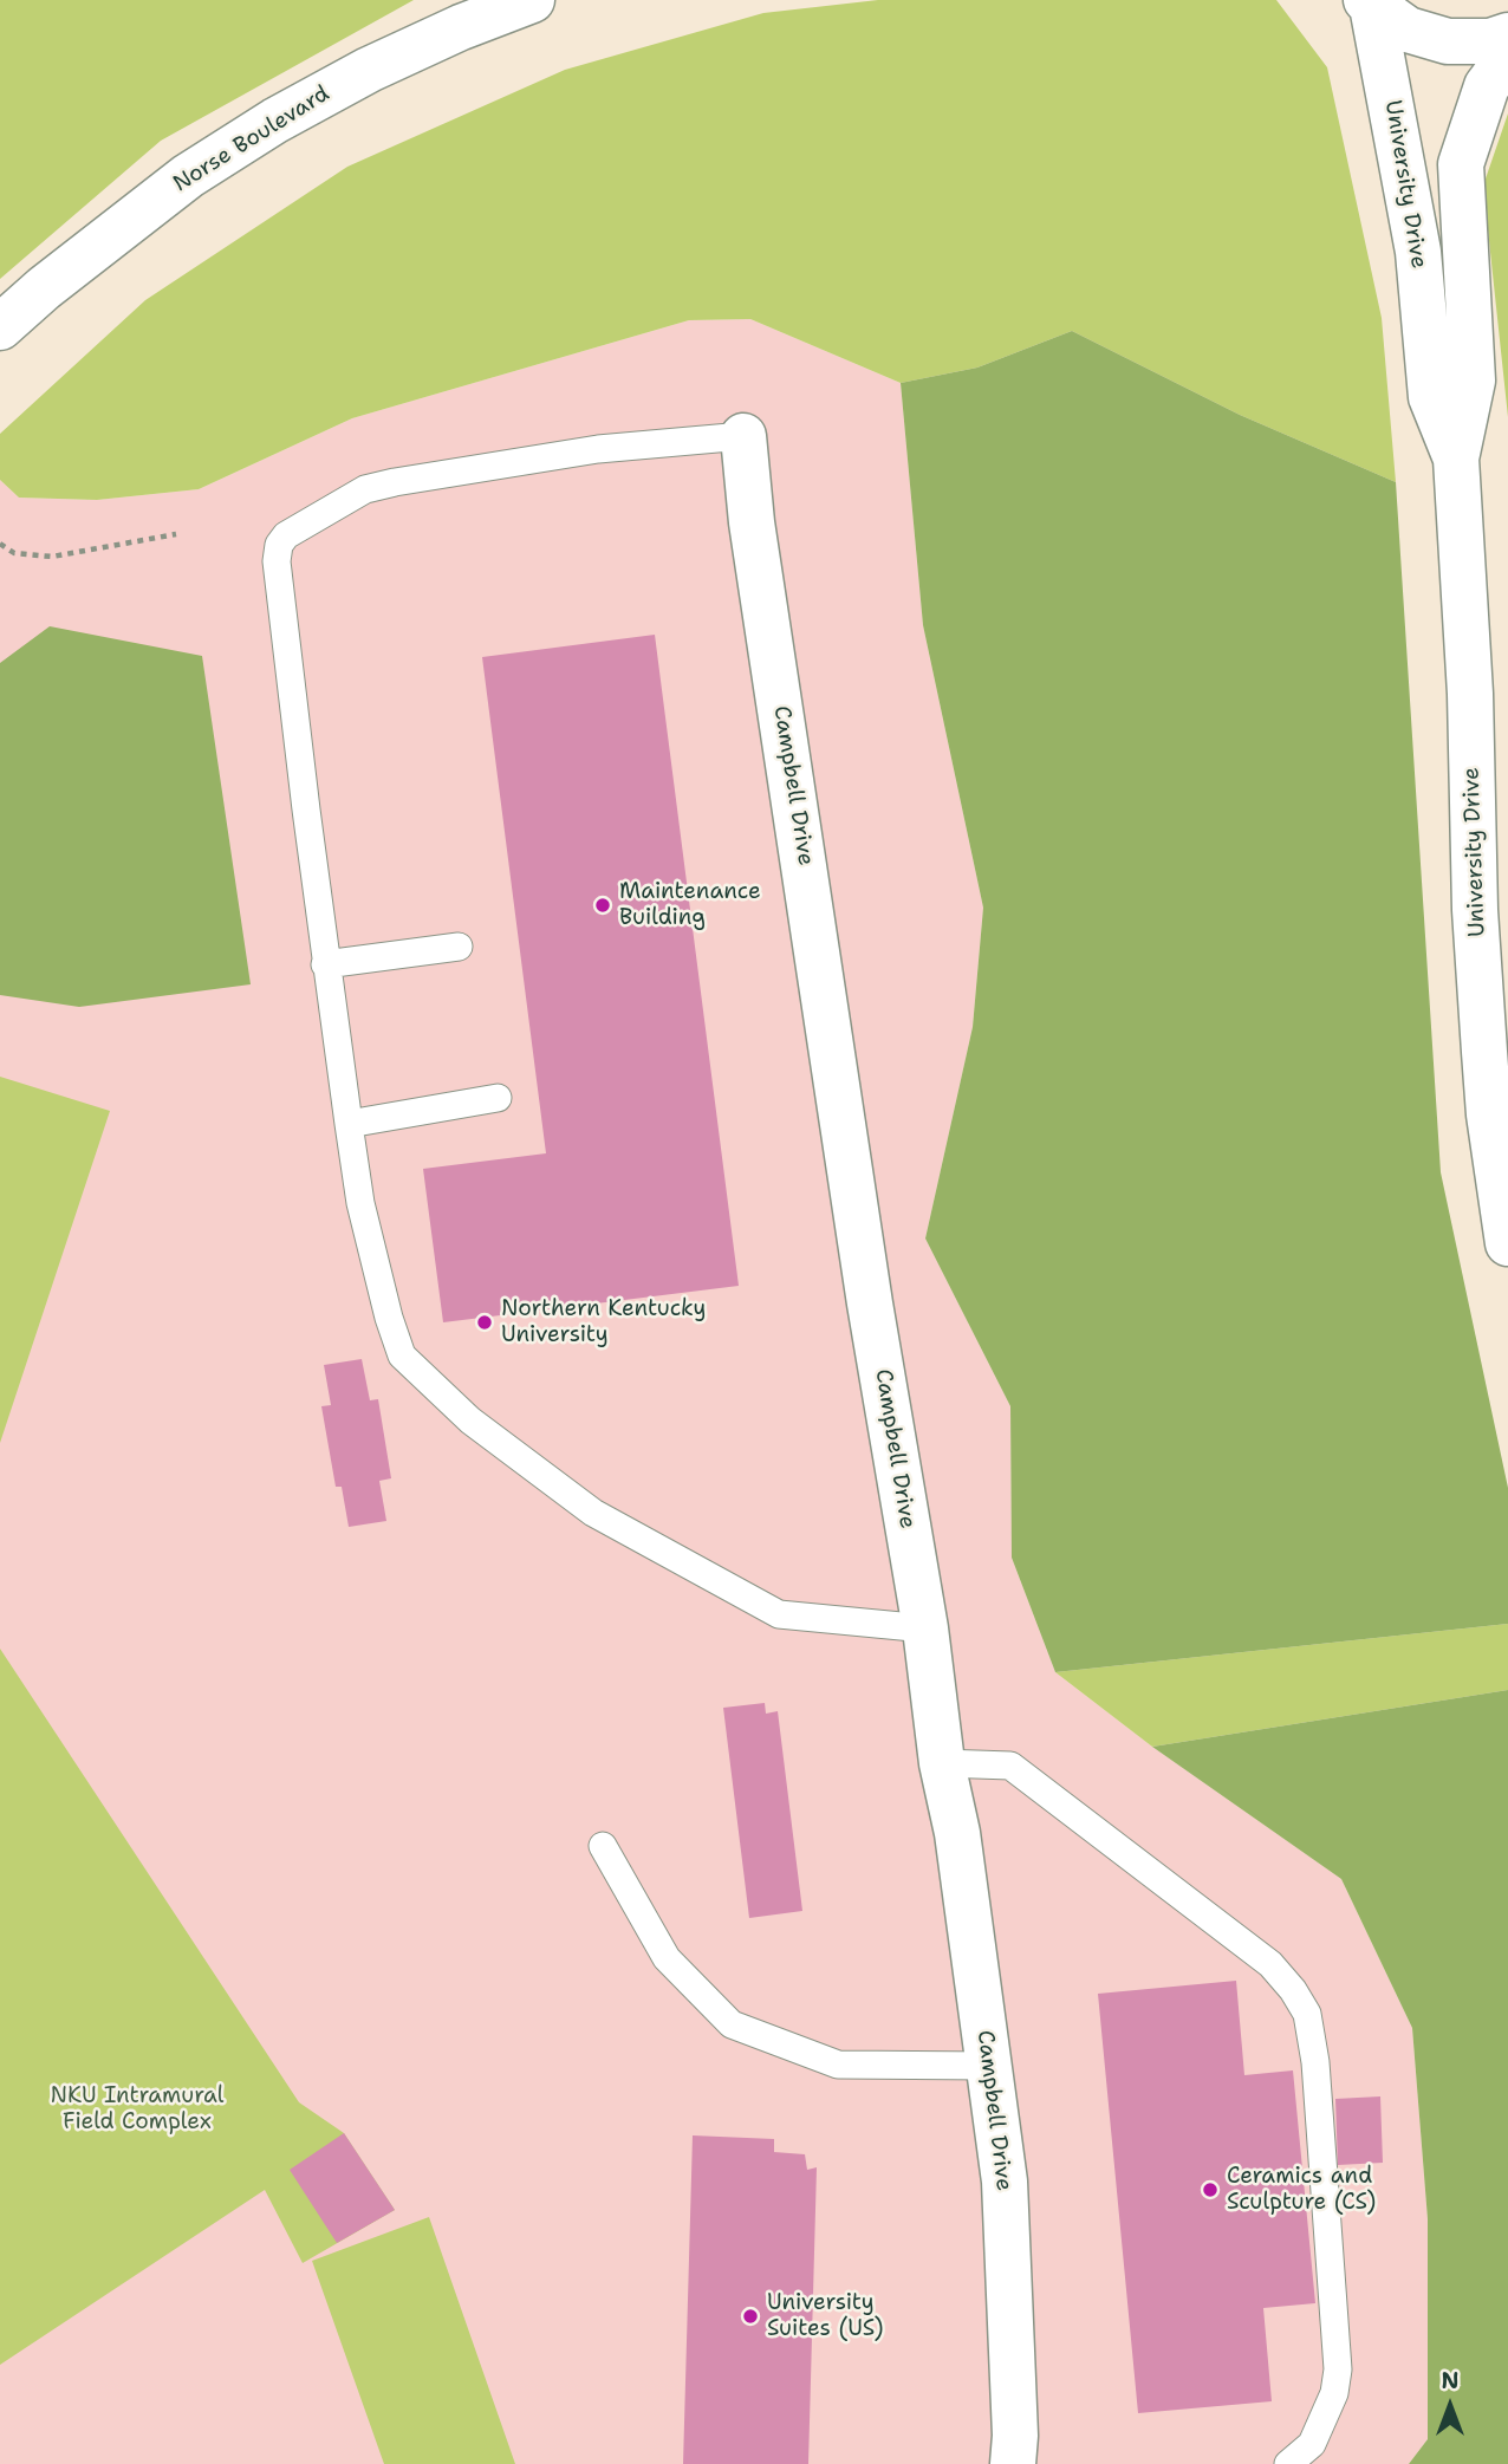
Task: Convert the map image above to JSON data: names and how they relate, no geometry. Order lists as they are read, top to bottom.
{
  "streets": {
    "street": ["Norse Boulevard", "University Drive", "Campbell Drive"]
  },
  "parks": ["NKU Intramural Field Complex"],
  "places": [
    "Maintenance Building",
    "Northern Kentucky University",
    "Ceramics and Sculpture (CS)",
    "University Suites (US)"
  ],
  "north": "top"
}
